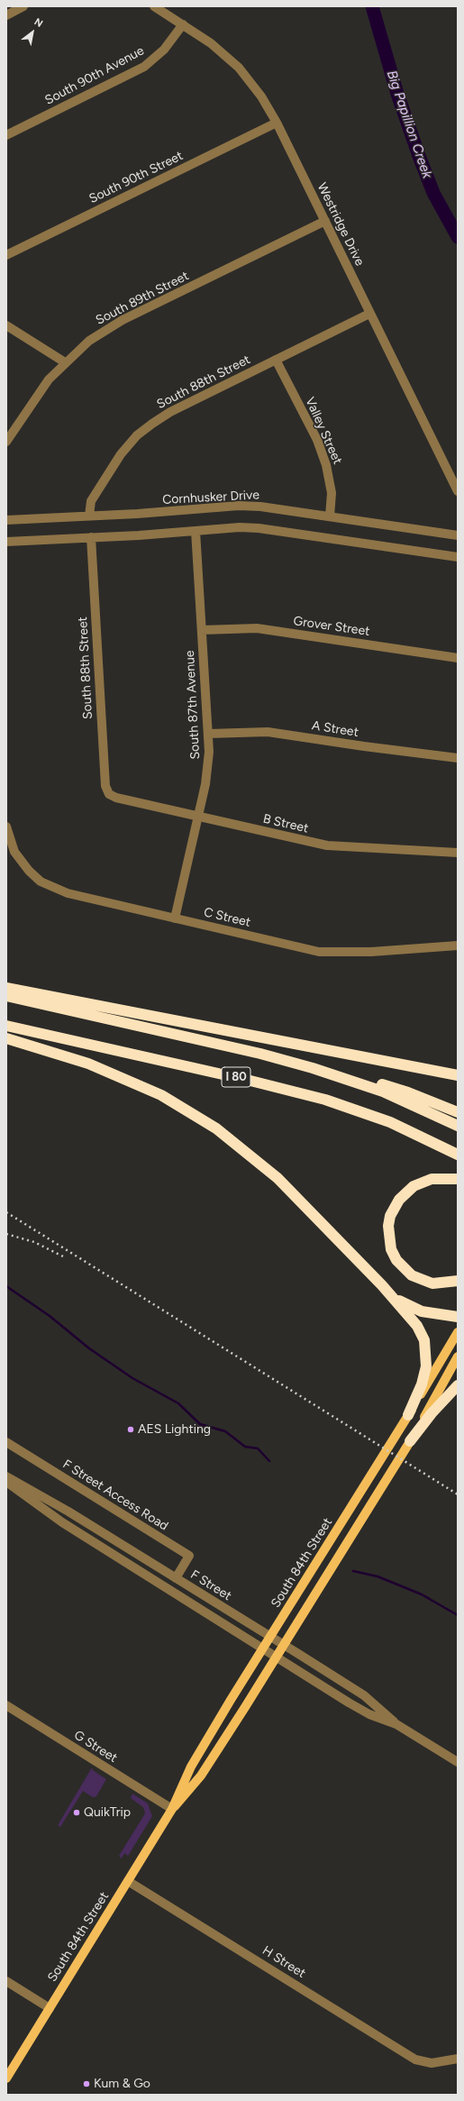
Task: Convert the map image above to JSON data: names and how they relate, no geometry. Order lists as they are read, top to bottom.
{
  "streets": {
    "highway": ["I 80"],
    "main road": ["South 84th Street"],
    "street": [
      "South 90th Avenue",
      "South 90th Street",
      "Westridge Drive",
      "South 89th Street",
      "South 88th Street",
      "Valley Street",
      "Cornhusker Drive",
      "Grover Street",
      "South 87th Avenue",
      "A Street",
      "B Street",
      "C Street",
      "F Street Access Road",
      "F Street",
      "G Street",
      "H Street"
    ]
  },
  "crossings": [
    ["South 90th Avenue", "Westridge Drive"],
    ["South 90th Street", "Westridge Drive"],
    ["Westridge Drive", "South 89th Street"],
    ["Westridge Drive", "South 88th Street"],
    ["South 88th Street", "Valley Street"],
    ["South 88th Street", "Cornhusker Drive"],
    ["South 88th Street", "B Street"],
    ["Valley Street", "Cornhusker Drive"],
    ["Grover Street", "South 87th Avenue"],
    ["South 87th Avenue", "A Street"],
    ["South 87th Avenue", "B Street"],
    ["South 87th Avenue", "C Street"],
    ["F Street Access Road", "F Street"],
    ["South 84th Street", "F Street"],
    ["South 84th Street", "G Street"],
    ["South 84th Street", "H Street"]
  ],
  "water": ["Big Papillion Creek"],
  "places": ["AES Lighting", "QuikTrip", "Kum & Go"],
  "north": "top right"
}
